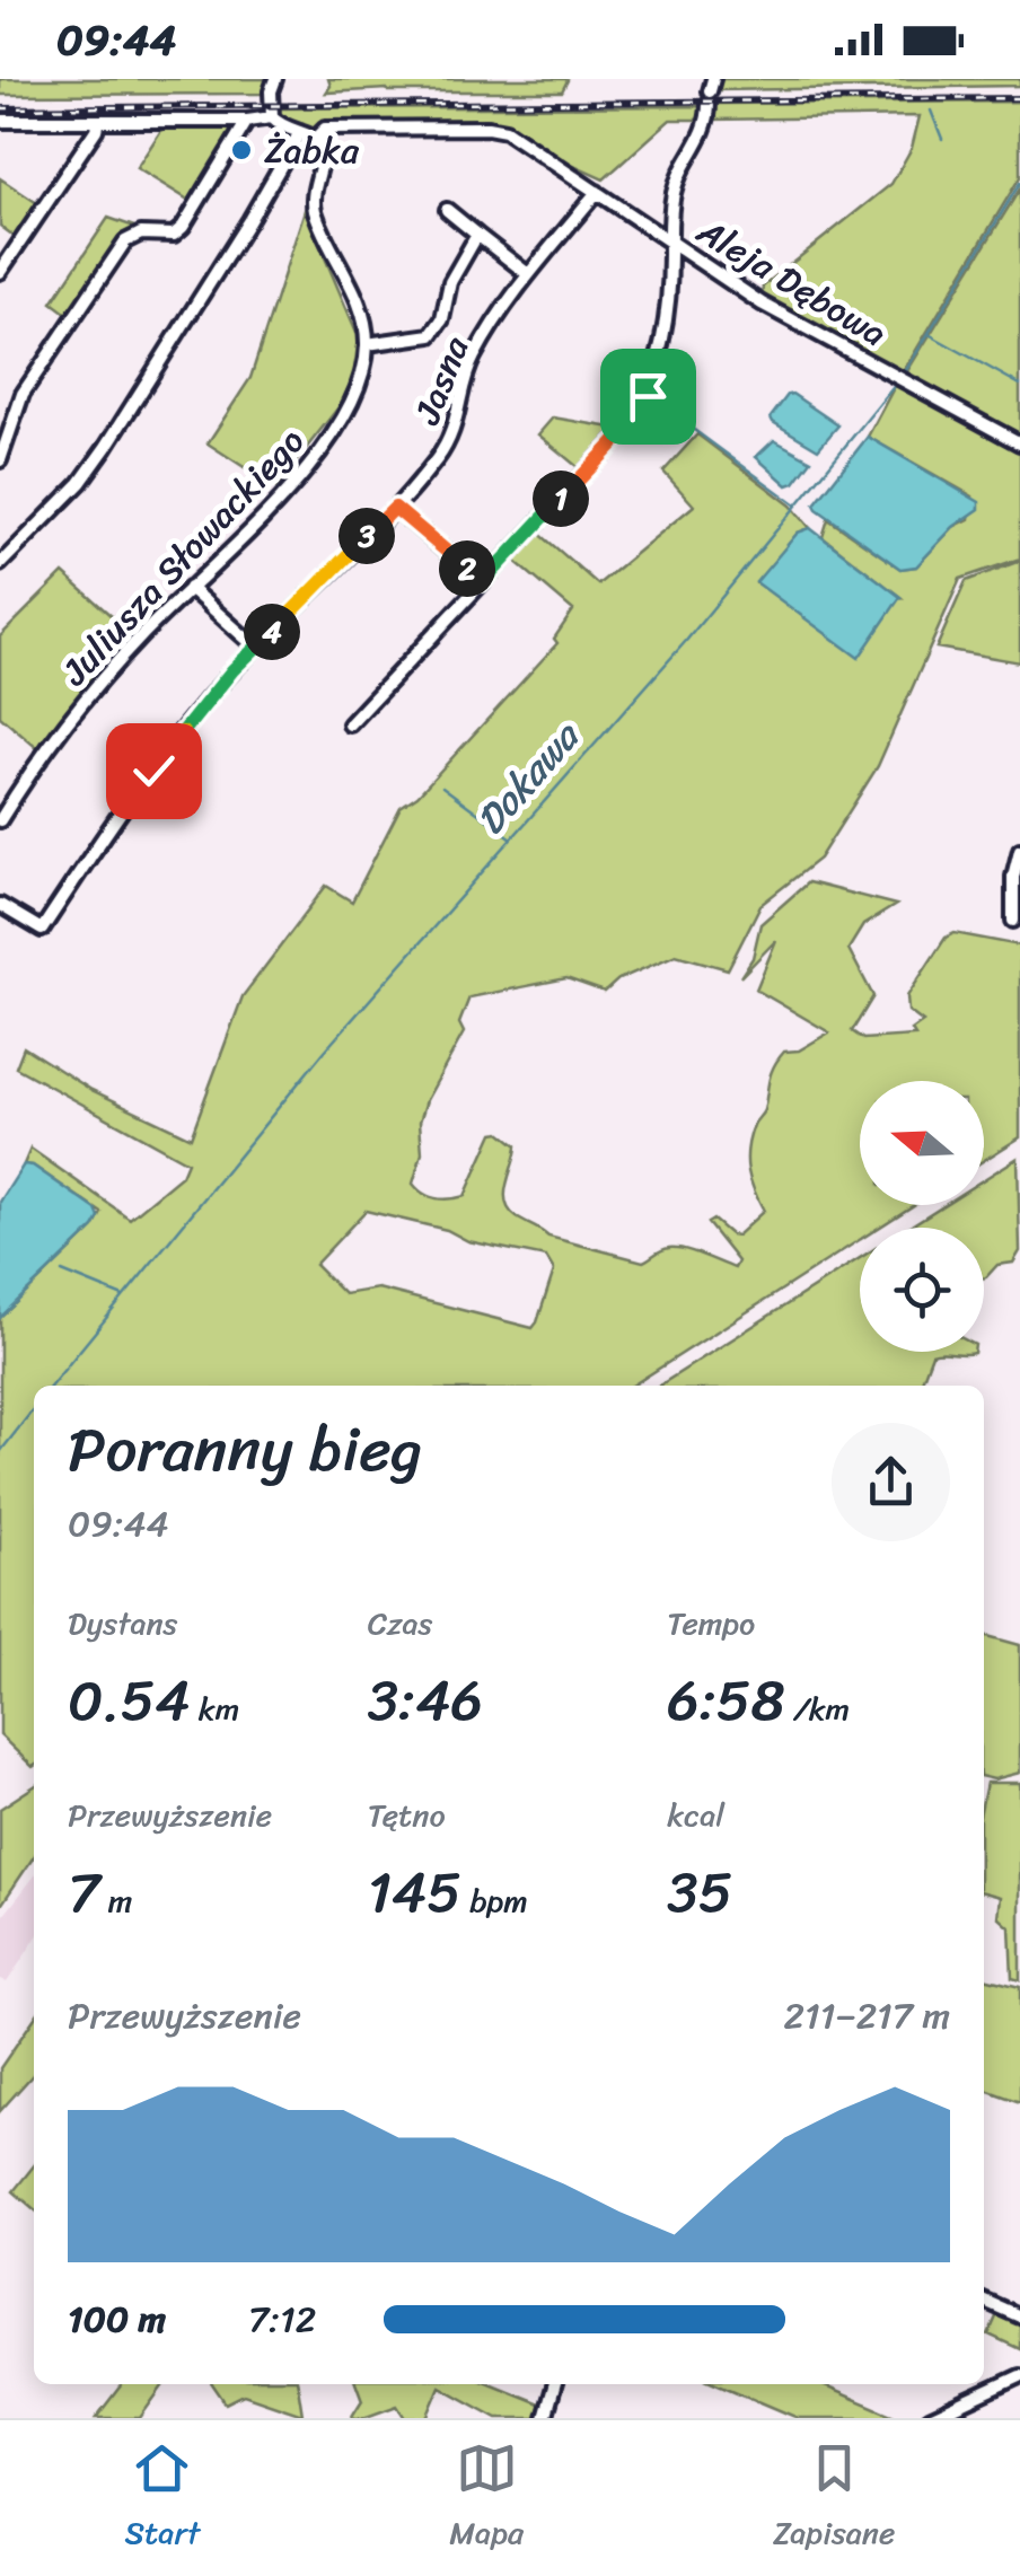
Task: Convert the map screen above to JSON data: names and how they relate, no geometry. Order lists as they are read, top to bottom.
{
  "streets": {
    "street": ["Aleja Dębowa", "Jasna", "Juliusza Słowackiego"]
  },
  "crossings": [
    ["Aleja Dębowa", "Jasna"],
    ["Jasna", "Juliusza Słowackiego"]
  ],
  "water": ["Dokawa"],
  "places": ["Żabka"],
  "north": "left",
  "page": {
    "status": "09:44",
    "pins": [
      "1",
      "3",
      "2",
      "4"
    ],
    "heading": ["Poranny bieg", "09:44"],
    "stats": [
      ["Dystans", "0.54 km"],
      ["Czas", "3:46"],
      ["Tempo", "6:58 /km"],
      ["Przewyższenie", "7 m"],
      ["Tętno", "145 bpm"],
      ["kcal", "35"]
    ],
    "chart": ["Przewyższenie", "211–217 m"],
    "list": [
      {
        "name": "100 m",
        "note": "7:12"
      }
    ],
    "tabs": ["Start", "Mapa", "Zapisane"]
  }
}
